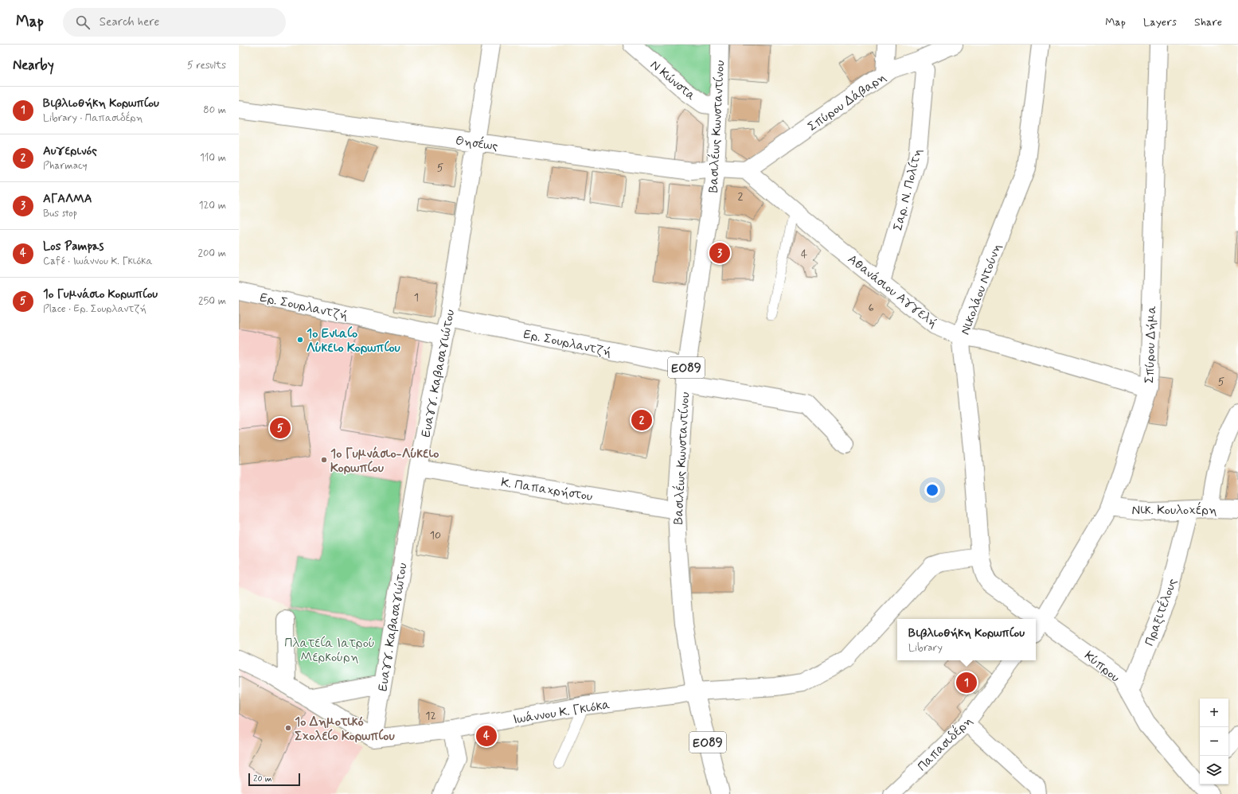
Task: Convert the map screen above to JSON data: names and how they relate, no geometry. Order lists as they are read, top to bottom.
{
  "streets": {
    "street": [
      "Ν Κώνστα",
      "Σπύρου Δάβαρη",
      "Βασιλέως Κωνσταντίνου",
      "Θησέως",
      "Σαρ. Ν. Πολίτη",
      "Νικολάου Ντούνη",
      "Αθανάσιου Αγγελή",
      "Ερ. Σουρλαντζή",
      "Σπύρου Δήμα",
      "ΕΟ89",
      "Ευαγγ. Καβασαγιώτου",
      "Κ. Παπαχρήστου",
      "Νικ. Κουλοχέρη",
      "Πραξιτέλους",
      "Κύπρου",
      "Ιωάννου Κ. Γκιόκα",
      "Παπασιδέρη"
    ]
  },
  "crossings": [
    ["Ν Κώνστα", "Βασιλέως Κωνσταντίνου"],
    ["Σπύρου Δάβαρη", "Σαρ. Ν. Πολίτη"],
    ["Σπύρου Δάβαρη", "Αθανάσιου Αγγελή"],
    ["Βασιλέως Κωνσταντίνου", "Θησέως"],
    ["Βασιλέως Κωνσταντίνου", "Ερ. Σουρλαντζή"],
    ["Βασιλέως Κωνσταντίνου", "Κ. Παπαχρήστου"],
    ["Βασιλέως Κωνσταντίνου", "Ιωάννου Κ. Γκιόκα"],
    ["Θησέως", "Ευαγγ. Καβασαγιώτου"],
    ["Σαρ. Ν. Πολίτη", "Αθανάσιου Αγγελή"],
    ["Νικολάου Ντούνη", "Αθανάσιου Αγγελή"],
    ["Νικολάου Ντούνη", "Κύπρου"],
    ["Νικολάου Ντούνη", "Ιωάννου Κ. Γκιόκα"],
    ["Αθανάσιου Αγγελή", "Σπύρου Δήμα"],
    ["Ερ. Σουρλαντζή", "Ευαγγ. Καβασαγιώτου"],
    ["Σπύρου Δήμα", "Νικ. Κουλοχέρη"],
    ["Σπύρου Δήμα", "Κύπρου"],
    ["Ευαγγ. Καβασαγιώτου", "Κ. Παπαχρήστου"],
    ["Ευαγγ. Καβασαγιώτου", "Ιωάννου Κ. Γκιόκα"],
    ["Νικ. Κουλοχέρη", "Πραξιτέλους"],
    ["Πραξιτέλους", "Κύπρου"],
    ["Κύπρου", "Ιωάννου Κ. Γκιόκα"]
  ],
  "parks": ["Πλατεία Ιατρού Μερκούρη"],
  "places": ["1ο Ενιαίο Λύκειο Κορωπίου", "1ο Γυμνάσιο-Λύκειο Κορωπίου", "1ο Δημοτικό Σχολείο Κορωπίου"],
  "house_numbers": [
    "5",
    "2",
    "4",
    "1",
    "6",
    "5",
    "10",
    "12"
  ],
  "scale_bar": "20 m",
  "page": {
    "header": "Map",
    "search": "Search here",
    "nav": ["Map", "Layers", "Share"],
    "heading": ["Nearby", "5 results"],
    "list": [
      {
        "mark": "1",
        "name": "Βιβλιοθήκη Κορωπίου",
        "note": "Library · Παπασιδέρη",
        "value": "80 m"
      },
      {
        "mark": "2",
        "name": "Αυγερινός",
        "note": "Pharmacy",
        "value": "110 m"
      },
      {
        "mark": "3",
        "name": "ΑΓΑΛΜΑ",
        "note": "Bus stop",
        "value": "120 m"
      },
      {
        "mark": "4",
        "name": "Los Pampas",
        "note": "Café · Ιωάννου Κ. Γκιόκα",
        "value": "200 m"
      },
      {
        "mark": "5",
        "name": "1ο Γυμνάσιο Κορωπίου",
        "note": "Place · Ερ. Σουρλαντζή",
        "value": "250 m"
      }
    ],
    "pins": [
      "3",
      "2",
      "5",
      "1",
      "4"
    ],
    "popup": ["Βιβλιοθήκη Κορωπίου", "Library"],
    "map_buttons": ["+", "−"],
    "scale": "20 m"
  }
}
